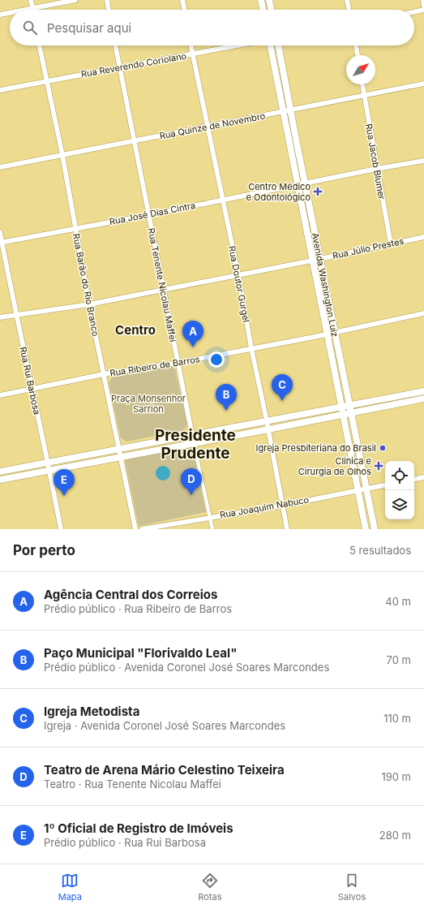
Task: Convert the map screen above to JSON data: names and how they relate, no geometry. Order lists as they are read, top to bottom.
{
  "streets": {
    "main road": ["Avenida Washington Luiz"],
    "street": [
      "Rua Reverendo Coriolano",
      "Rua Quinze de Novembro",
      "Rua Jacob Blumer",
      "Rua José Dias Cintra",
      "Rua Júlio Prestes",
      "Rua Doutor Gurgel",
      "Rua Barão do Rio Branco",
      "Rua Tenente Nicolau Maffei",
      "Rua Ribeiro de Barros",
      "Rua Rui Barbosa",
      "Rua Joaquim Nabuco"
    ]
  },
  "crossings": [
    ["Rua Reverendo Coriolano", "Rua Doutor Gurgel"],
    ["Rua Reverendo Coriolano", "Rua Barão do Rio Branco"],
    ["Rua Reverendo Coriolano", "Rua Tenente Nicolau Maffei"],
    ["Rua Quinze de Novembro", "Rua Jacob Blumer"],
    ["Rua Quinze de Novembro", "Rua Doutor Gurgel"],
    ["Rua Quinze de Novembro", "Rua Barão do Rio Branco"],
    ["Rua Quinze de Novembro", "Rua Tenente Nicolau Maffei"],
    ["Rua Quinze de Novembro", "Avenida Washington Luiz"],
    ["Rua Jacob Blumer", "Rua José Dias Cintra"],
    ["Rua Jacob Blumer", "Rua Júlio Prestes"],
    ["Rua José Dias Cintra", "Rua Doutor Gurgel"],
    ["Rua José Dias Cintra", "Rua Barão do Rio Branco"],
    ["Rua José Dias Cintra", "Rua Tenente Nicolau Maffei"],
    ["Rua José Dias Cintra", "Avenida Washington Luiz"],
    ["Rua José Dias Cintra", "Rua Rui Barbosa"],
    ["Rua Júlio Prestes", "Rua Doutor Gurgel"],
    ["Rua Júlio Prestes", "Rua Barão do Rio Branco"],
    ["Rua Júlio Prestes", "Rua Tenente Nicolau Maffei"],
    ["Rua Júlio Prestes", "Avenida Washington Luiz"],
    ["Rua Júlio Prestes", "Rua Rui Barbosa"],
    ["Rua Doutor Gurgel", "Rua Ribeiro de Barros"],
    ["Rua Doutor Gurgel", "Rua Joaquim Nabuco"],
    ["Rua Barão do Rio Branco", "Rua Ribeiro de Barros"],
    ["Rua Tenente Nicolau Maffei", "Rua Ribeiro de Barros"],
    ["Rua Tenente Nicolau Maffei", "Rua Joaquim Nabuco"],
    ["Avenida Washington Luiz", "Rua Ribeiro de Barros"],
    ["Avenida Washington Luiz", "Rua Joaquim Nabuco"],
    ["Rua Ribeiro de Barros", "Rua Rui Barbosa"]
  ],
  "districts": ["Centro", "Presidente Prudente"],
  "parks": ["Praça Monsenhor Sarrion"],
  "places": {
    "health": ["Centro Médico e Odontológico", "Clínica e Cirurgia de Olhos"],
    "other": ["Igreja Presbiteriana do Brasil"]
  },
  "north": "top right",
  "page": {
    "search": "Pesquisar aqui",
    "pins": [
      "A",
      "C",
      "B",
      "D",
      "E"
    ],
    "heading": ["Por perto", "5 resultados"],
    "list": [
      {
        "mark": "A",
        "name": "Agência Central dos Correios",
        "note": "Prédio público · Rua Ribeiro de Barros",
        "value": "40 m"
      },
      {
        "mark": "B",
        "name": "Paço Municipal \"Florivaldo Leal\"",
        "note": "Prédio público · Avenida Coronel José Soares Marcondes",
        "value": "70 m"
      },
      {
        "mark": "C",
        "name": "Igreja Metodista",
        "note": "Igreja · Avenida Coronel José Soares Marcondes",
        "value": "110 m"
      },
      {
        "mark": "D",
        "name": "Teatro de Arena Mário Celestino Teixeira",
        "note": "Teatro · Rua Tenente Nicolau Maffei",
        "value": "190 m"
      },
      {
        "mark": "E",
        "name": "1º Oficial de Registro de Imóveis",
        "note": "Prédio público · Rua Rui Barbosa",
        "value": "280 m"
      }
    ],
    "nav": ["Mapa", "Rotas", "Salvos"]
  }
}
